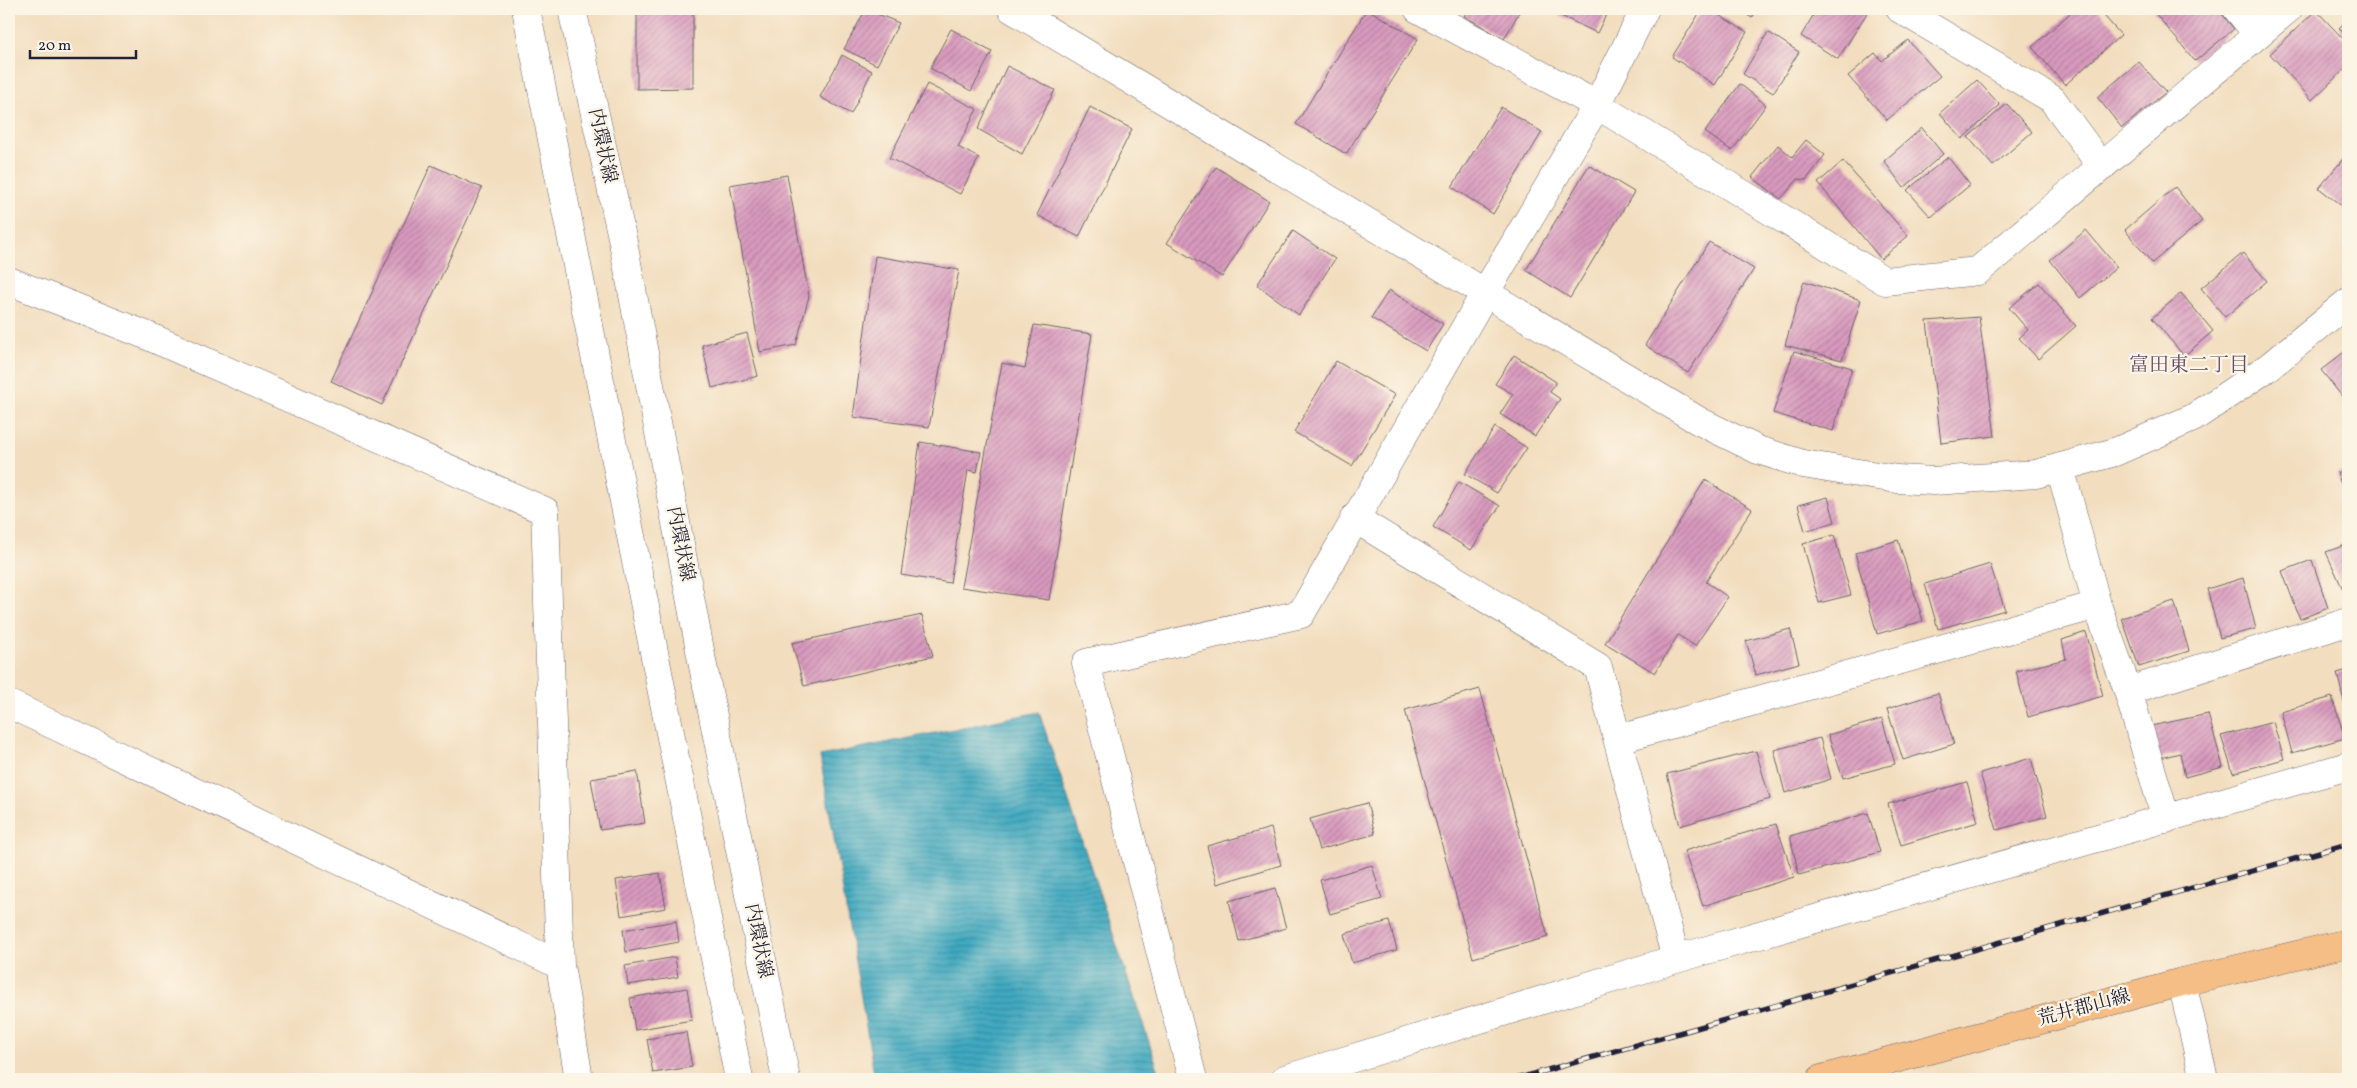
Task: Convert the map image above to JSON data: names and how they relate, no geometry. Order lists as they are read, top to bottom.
{
  "streets": {
    "main road": ["荒井郡山線"],
    "street": ["内環状線"]
  },
  "districts": ["富田東二丁目"],
  "scale_bar": "20 m"
}
